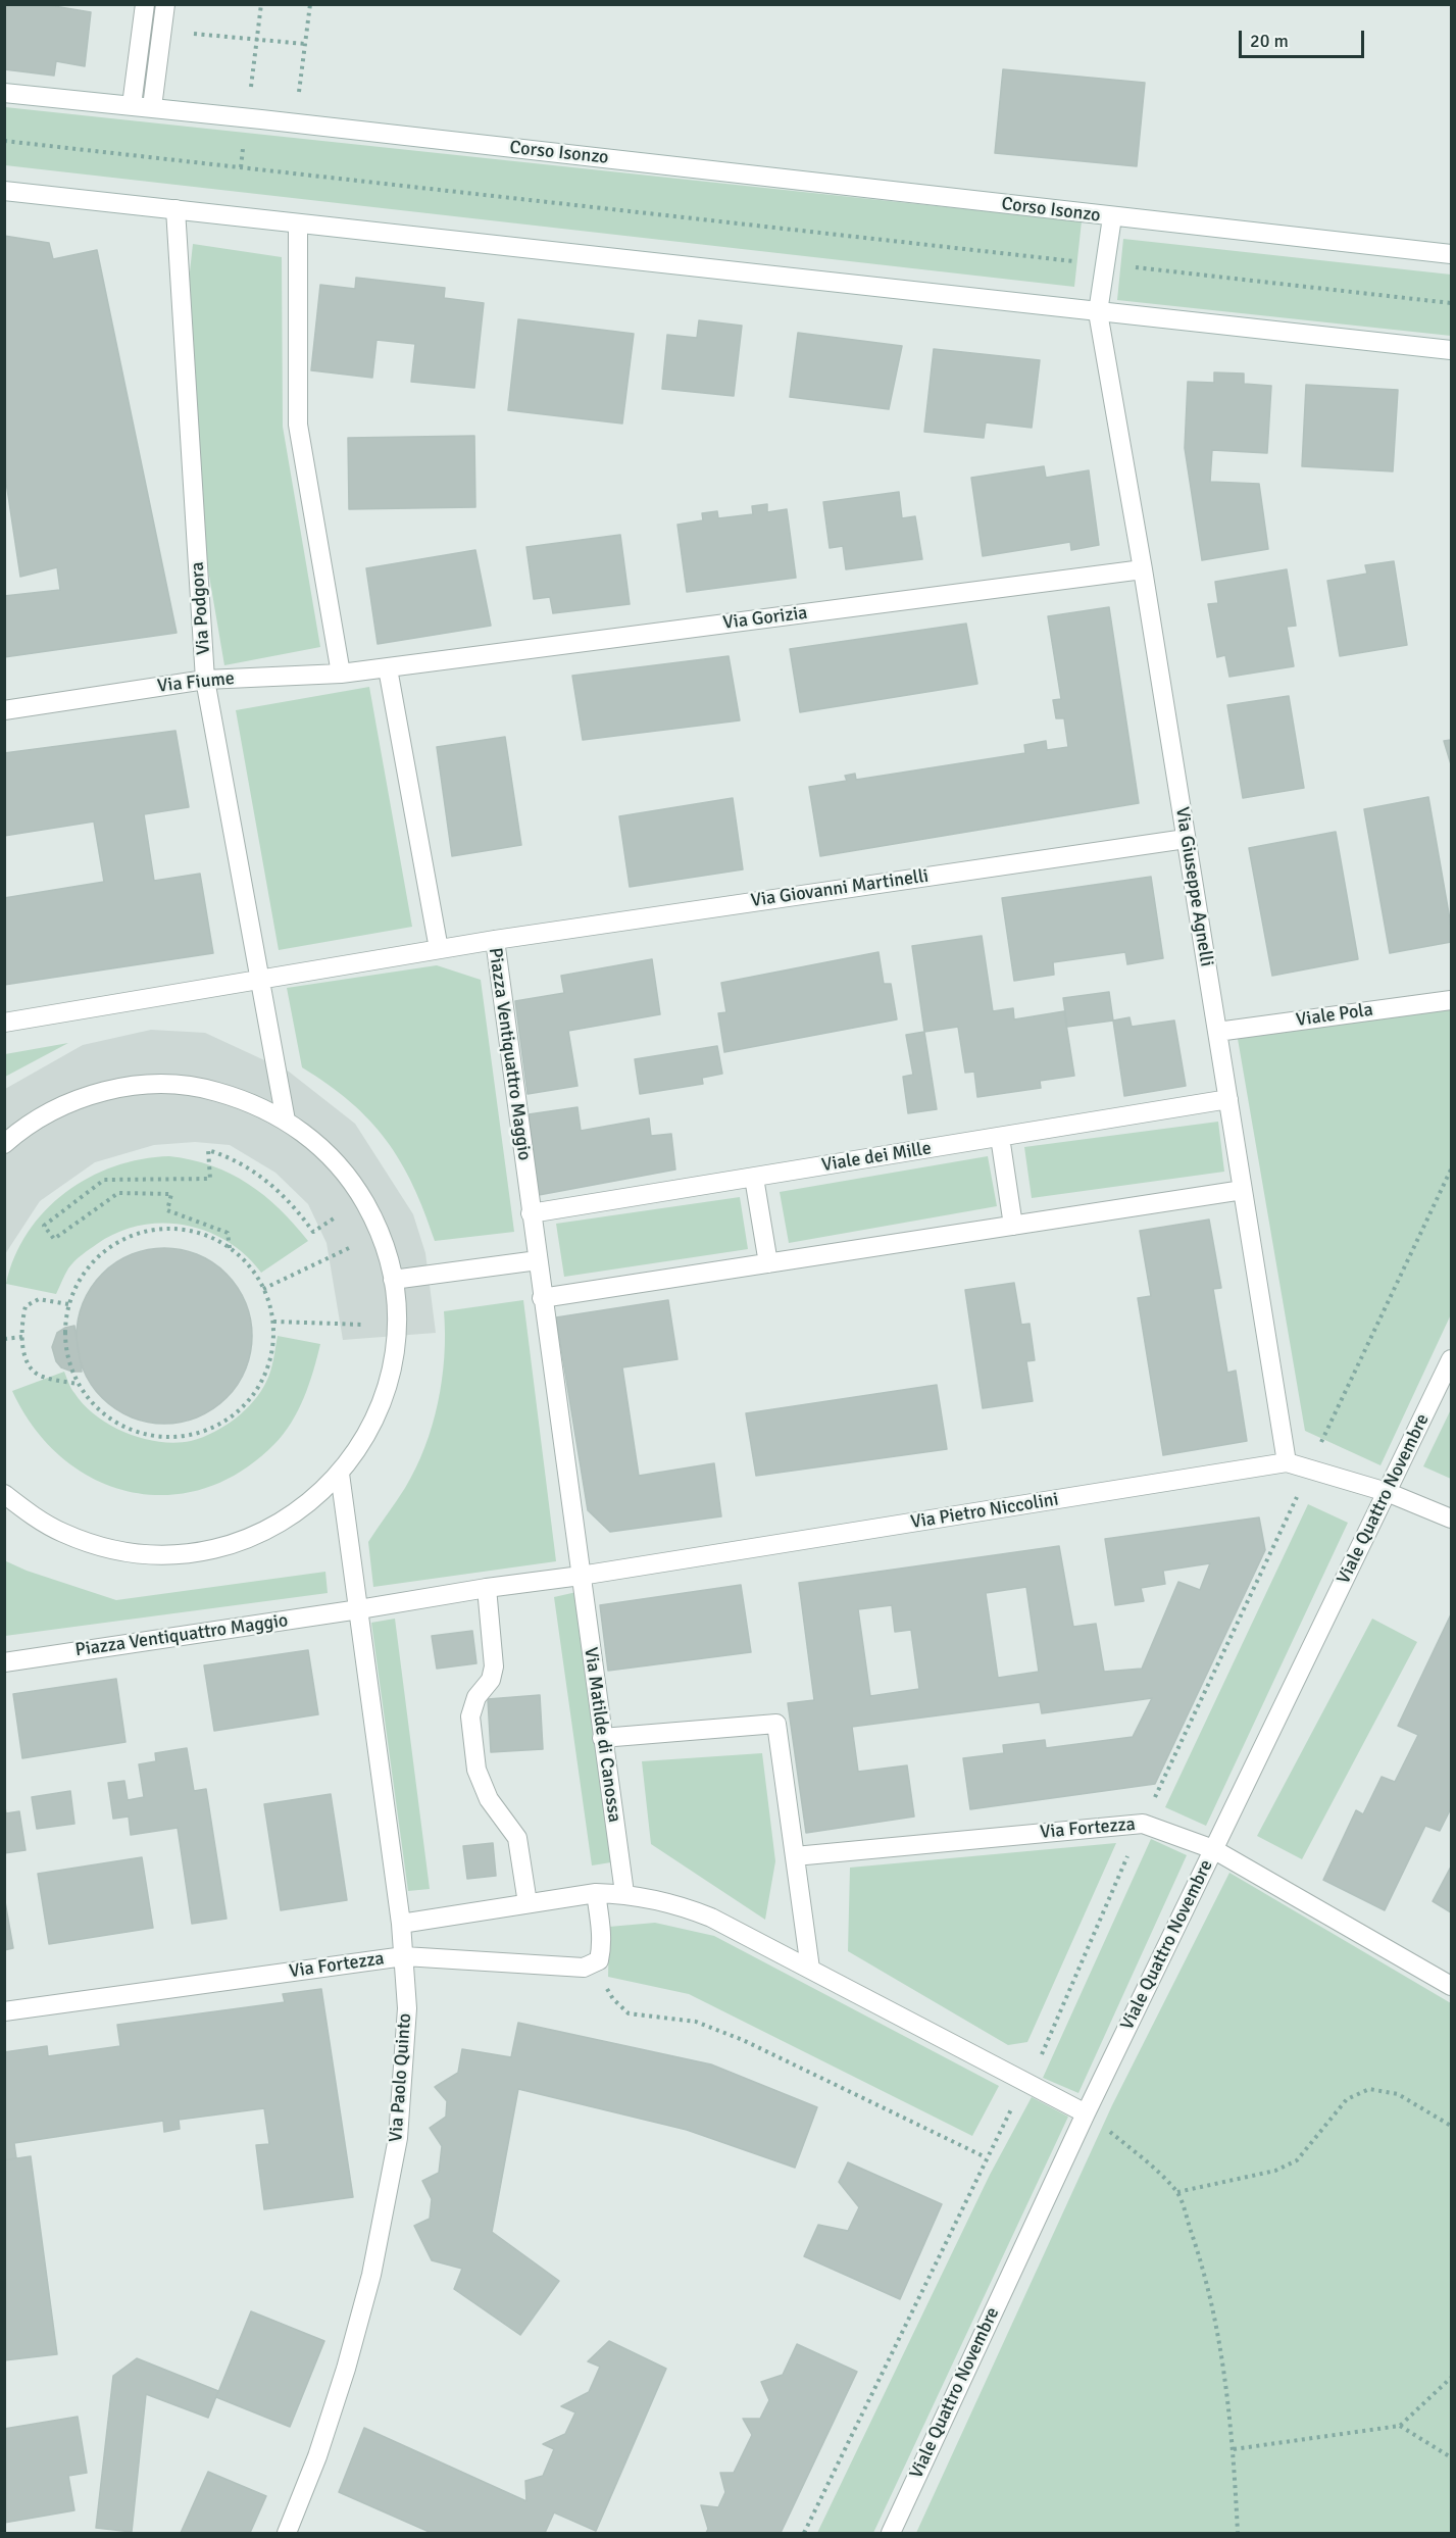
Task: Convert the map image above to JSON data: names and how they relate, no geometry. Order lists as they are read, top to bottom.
{
  "streets": {
    "street": [
      "Corso Isonzo",
      "Via Podgora",
      "Via Gorizia",
      "Via Fiume",
      "Via Giuseppe Agnelli",
      "Via Giovanni Martinelli",
      "Viale Pola",
      "Piazza Ventiquattro Maggio",
      "Viale dei Mille",
      "Viale Quattro Novembre",
      "Via Pietro Niccolini",
      "Via Matilde di Canossa",
      "Via Fortezza",
      "Via Paolo Quinto"
    ]
  },
  "crossings": [
    ["Corso Isonzo", "Via Giuseppe Agnelli"],
    ["Via Podgora", "Via Fiume"],
    ["Via Podgora", "Piazza Ventiquattro Maggio"],
    ["Via Gorizia", "Via Fiume"],
    ["Via Gorizia", "Via Giuseppe Agnelli"],
    ["Via Giuseppe Agnelli", "Via Giovanni Martinelli"],
    ["Via Giuseppe Agnelli", "Viale Pola"],
    ["Via Giuseppe Agnelli", "Viale dei Mille"],
    ["Via Giuseppe Agnelli", "Via Pietro Niccolini"],
    ["Via Giovanni Martinelli", "Piazza Ventiquattro Maggio"],
    ["Piazza Ventiquattro Maggio", "Viale dei Mille"],
    ["Piazza Ventiquattro Maggio", "Via Pietro Niccolini"],
    ["Piazza Ventiquattro Maggio", "Via Matilde di Canossa"],
    ["Piazza Ventiquattro Maggio", "Via Paolo Quinto"],
    ["Viale Quattro Novembre", "Via Pietro Niccolini"],
    ["Viale Quattro Novembre", "Via Fortezza"],
    ["Via Pietro Niccolini", "Via Matilde di Canossa"],
    ["Via Fortezza", "Via Paolo Quinto"]
  ],
  "scale_bar": "20 m"
}
